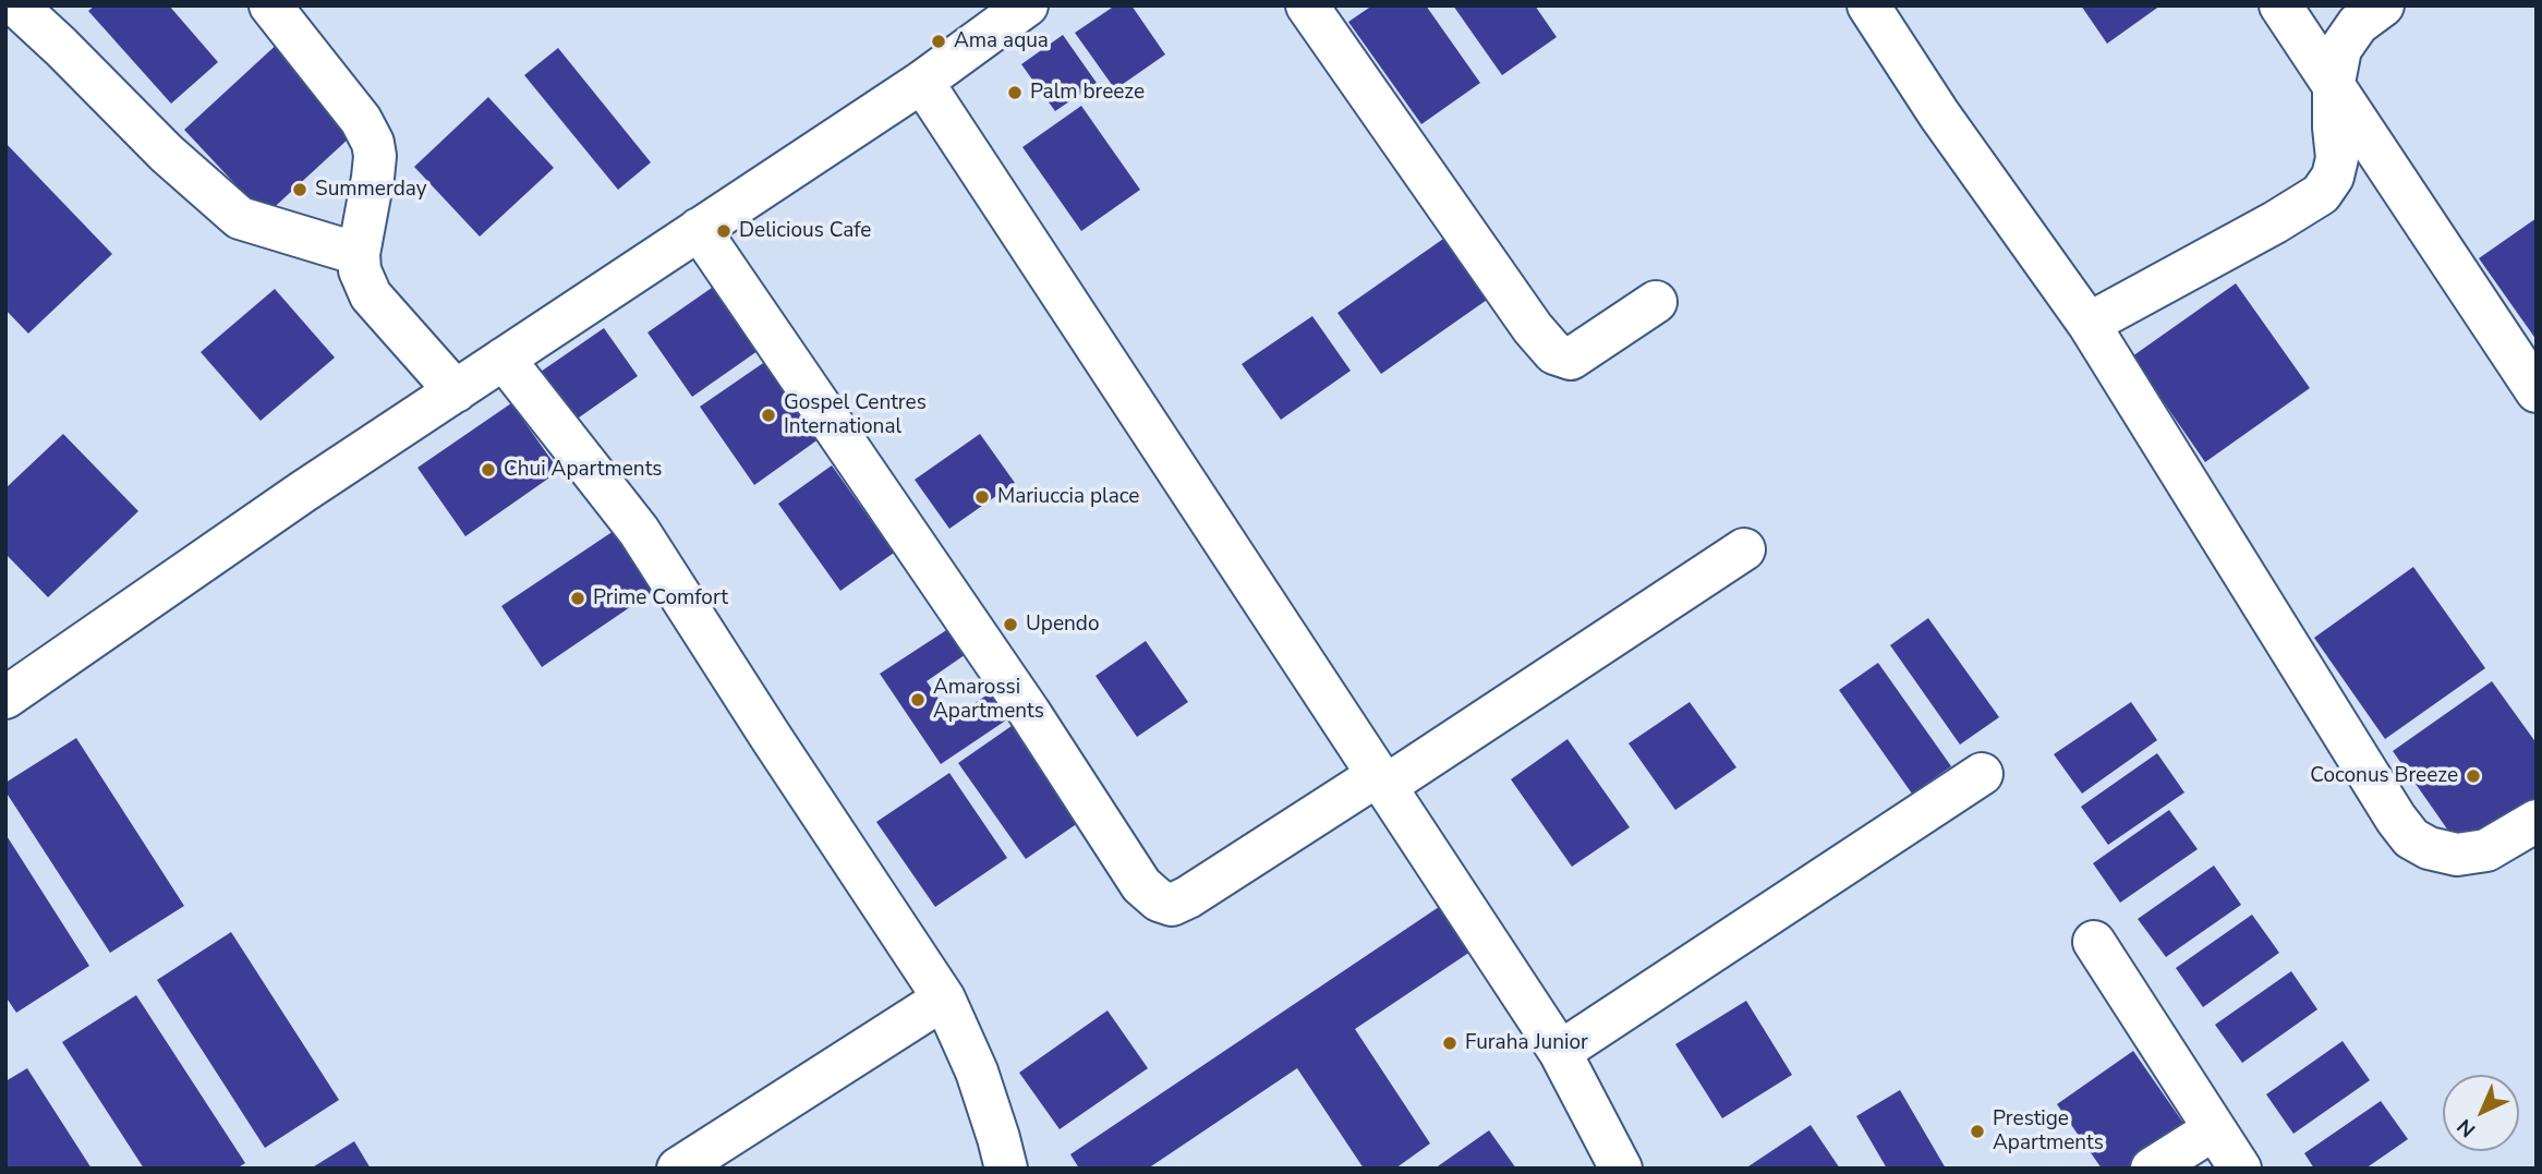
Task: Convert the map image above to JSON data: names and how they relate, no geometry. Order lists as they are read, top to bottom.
{
  "places": [
    "Ama aqua",
    "Palm breeze",
    "Summerday",
    "Delicious Cafe",
    "Gospel Centres International",
    "Chui Apartments",
    "Mariuccia place",
    "Prime Comfort",
    "Upendo",
    "Amarossi Apartments",
    "Coconus Breeze",
    "Furaha Junior",
    "Prestige Apartments"
  ],
  "north": "bottom left"
}
